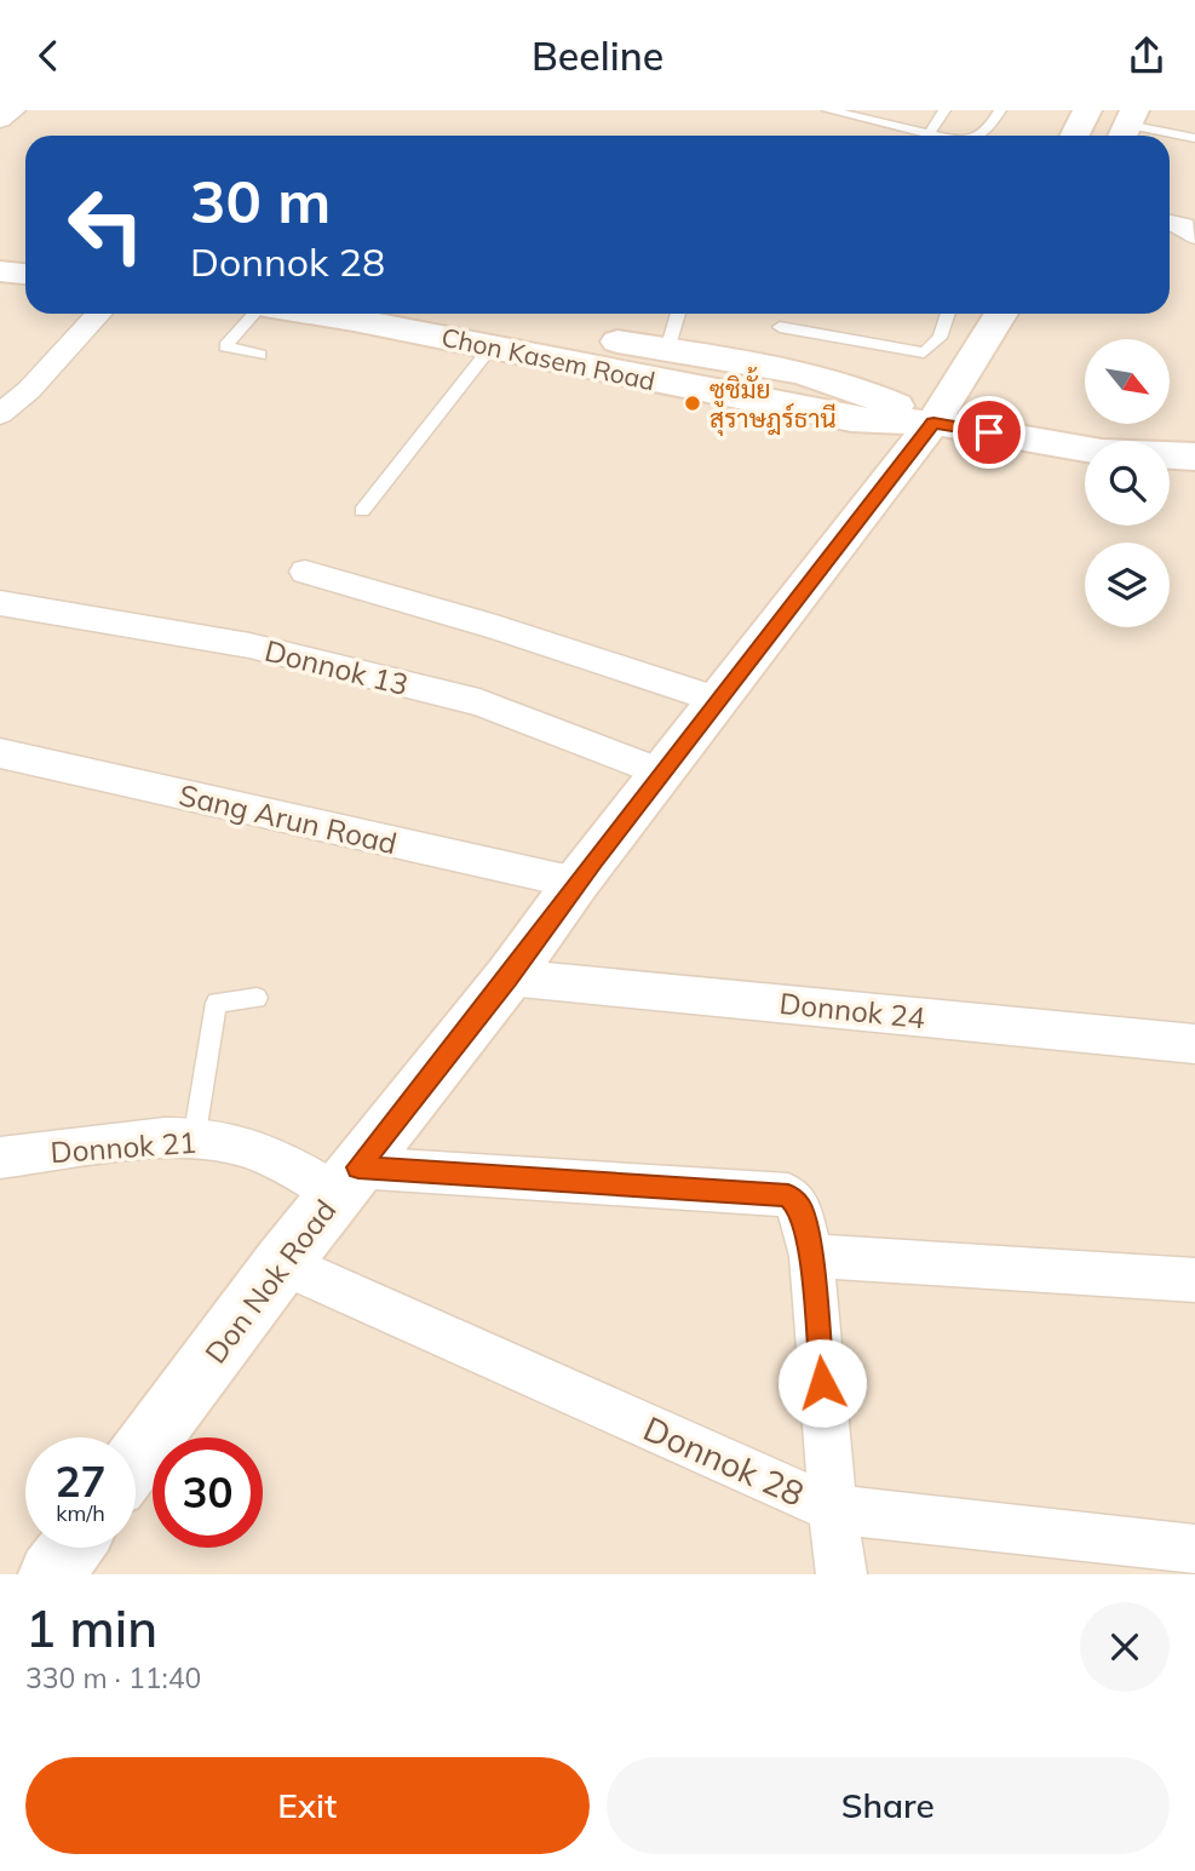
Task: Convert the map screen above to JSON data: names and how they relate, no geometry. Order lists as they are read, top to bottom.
{
  "streets": {
    "main road": ["Chon Kasem Road", "Don Nok Road"],
    "street": [
      "Donnok 13",
      "Sang Arun Road",
      "Donnok 24",
      "Donnok 21",
      "Donnok 28"
    ]
  },
  "crossings": [
    ["Chon Kasem Road", "Don Nok Road"],
    ["Donnok 13", "Don Nok Road"],
    ["Sang Arun Road", "Don Nok Road"],
    ["Donnok 24", "Don Nok Road"],
    ["Donnok 21", "Don Nok Road"],
    ["Don Nok Road", "Donnok 28"]
  ],
  "places": ["ซูชิมั้ย สุราษฎร์ธานี"],
  "north": "bottom right",
  "page": {
    "header": "Beeline",
    "turn": ["30 m", "Donnok 28"],
    "speed": "27 km/h",
    "limit": "30",
    "heading": ["1 min", "330 m · 11:40"],
    "buttons": ["Exit", "Share"]
  }
}
